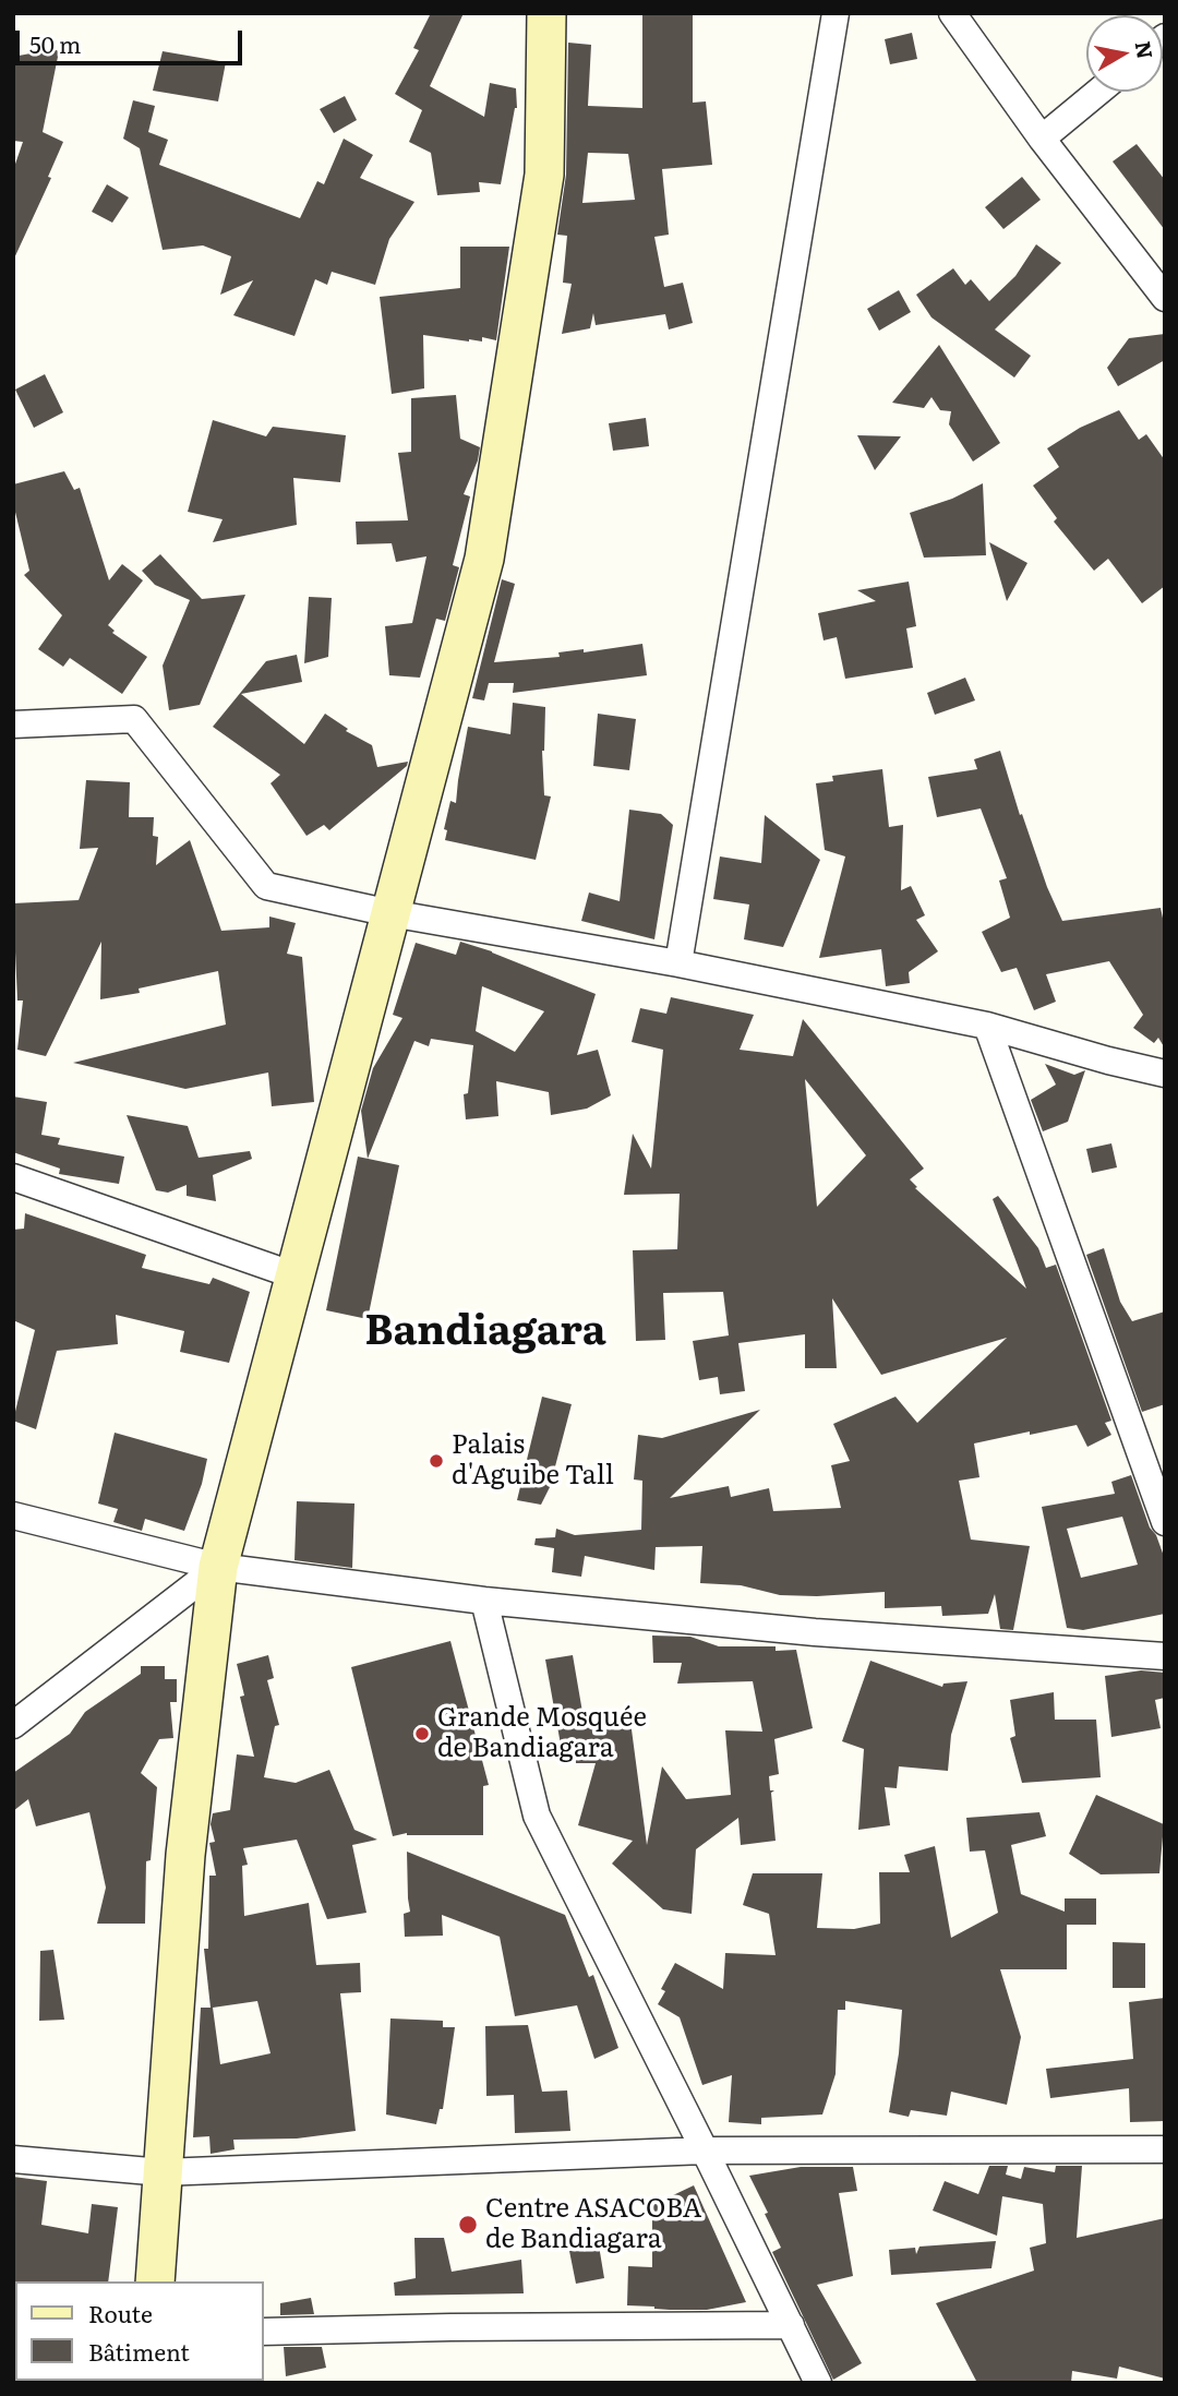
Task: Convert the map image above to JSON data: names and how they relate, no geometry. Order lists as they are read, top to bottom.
{
  "districts": ["Bandiagara"],
  "places": ["Palais d'Aguibe Tall", "Grande Mosquée de Bandiagara", "Centre ASACOBA de Bandiagara"],
  "legend": ["Route", "Bâtiment"],
  "scale_bar": "50 m",
  "north": "right"
}
